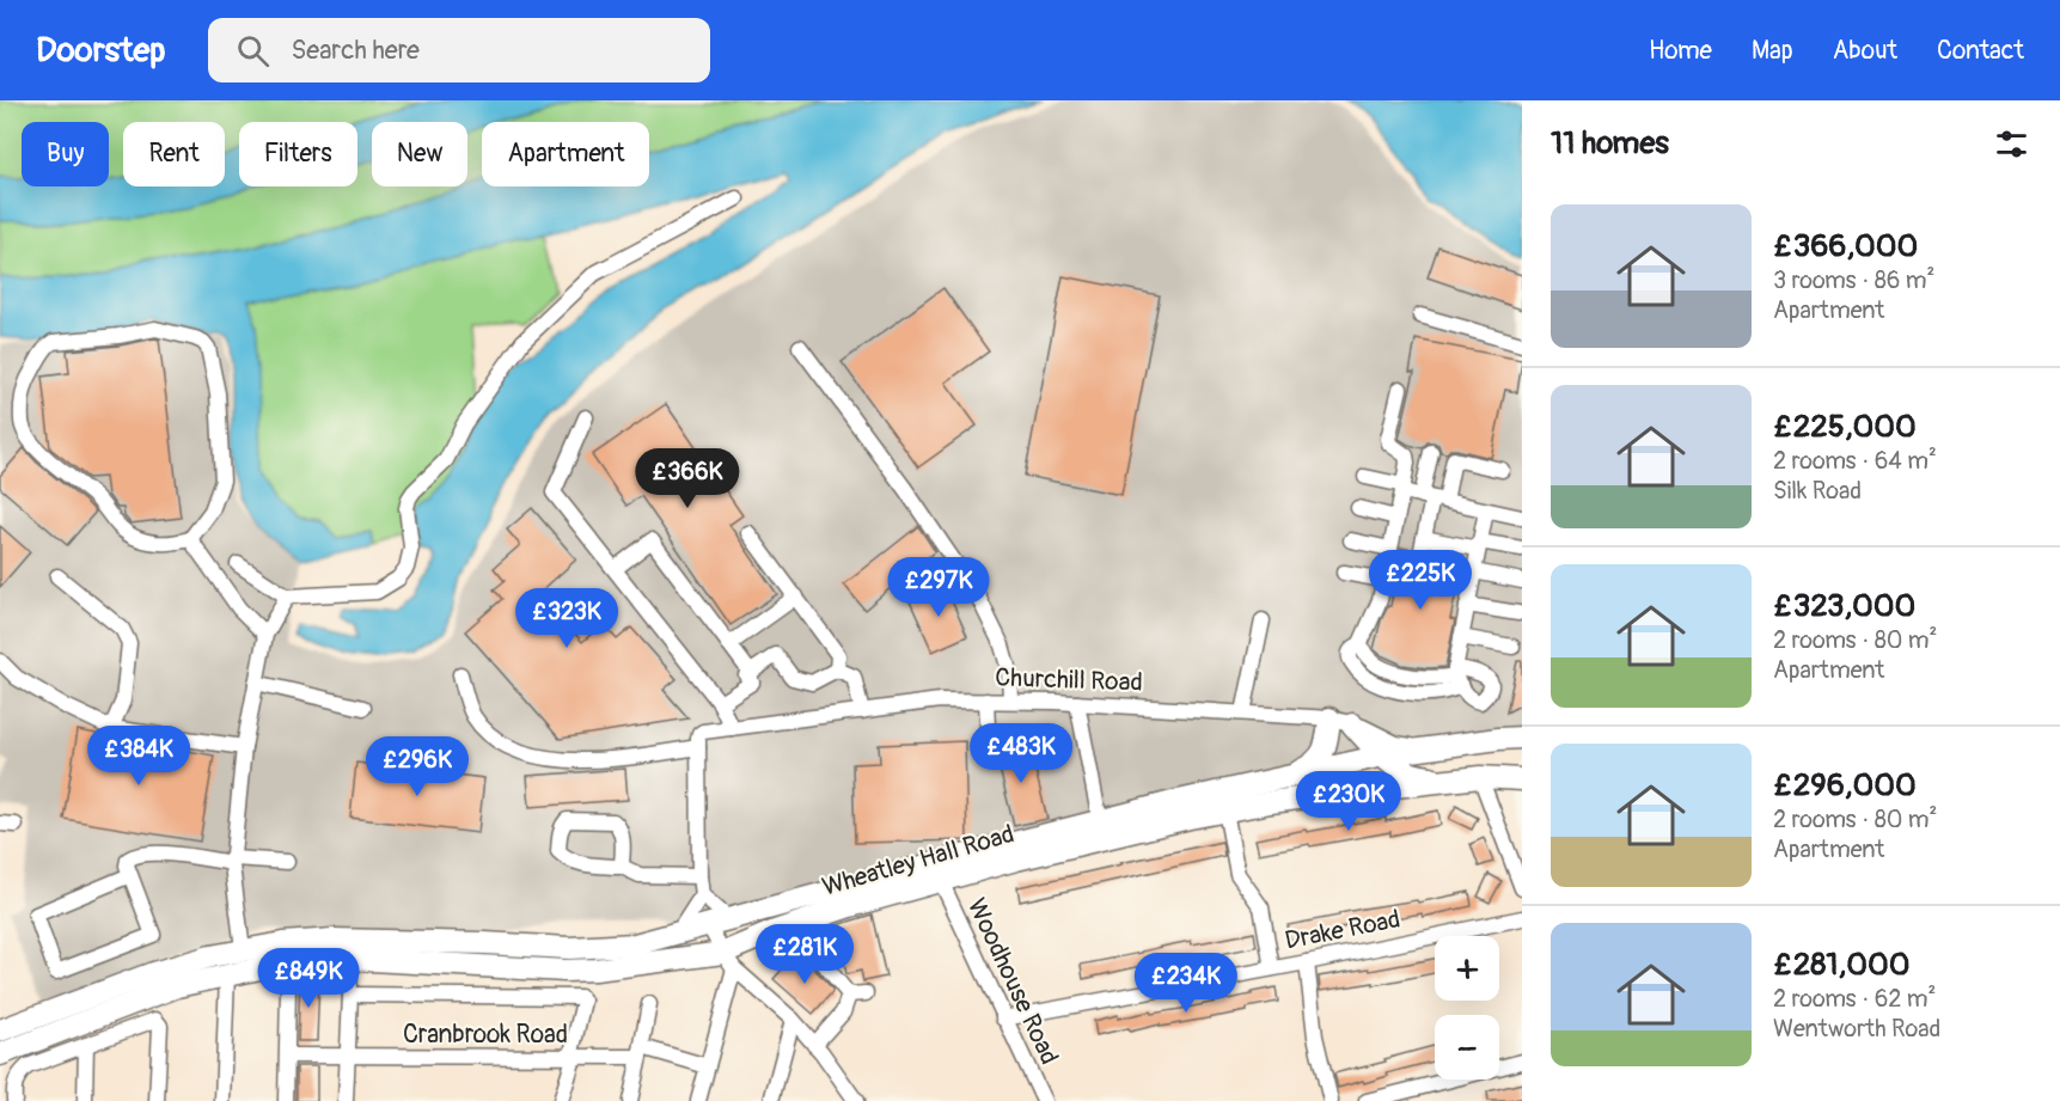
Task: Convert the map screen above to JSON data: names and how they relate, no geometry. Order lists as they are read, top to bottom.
{
  "streets": {
    "highway": ["Wheatley Hall Road"],
    "street": [
      "Churchill Road",
      "Drake Road",
      "Woodhouse Road",
      "Cranbrook Road"
    ]
  },
  "crossings": [
    ["Churchill Road", "Wheatley Hall Road"],
    ["Wheatley Hall Road", "Woodhouse Road"],
    ["Drake Road", "Woodhouse Road"]
  ],
  "page": {
    "header": "Doorstep",
    "search": "Search here",
    "nav": [
      "Home",
      "Map",
      "About",
      "Contact"
    ],
    "heading": "11 homes",
    "chip": [
      "Buy",
      "Rent",
      "Filters",
      "New",
      "Apartment"
    ],
    "list": [
      {
        "name": "£366,000",
        "note": "3 rooms · 86 m² · Apartment"
      },
      {
        "name": "£225,000",
        "note": "2 rooms · 64 m² · Silk Road"
      },
      {
        "name": "£323,000",
        "note": "2 rooms · 80 m² · Apartment"
      },
      {
        "name": "£296,000",
        "note": "2 rooms · 80 m² · Apartment"
      },
      {
        "name": "£281,000",
        "note": "2 rooms · 62 m² · Wentworth Road"
      }
    ],
    "price": [
      "£366K",
      "£225K",
      "£297K",
      "£323K",
      "£483K",
      "£384K",
      "£296K",
      "£230K",
      "£281K",
      "£849K",
      "£234K"
    ],
    "map_buttons": ["+", "−"]
  }
}
